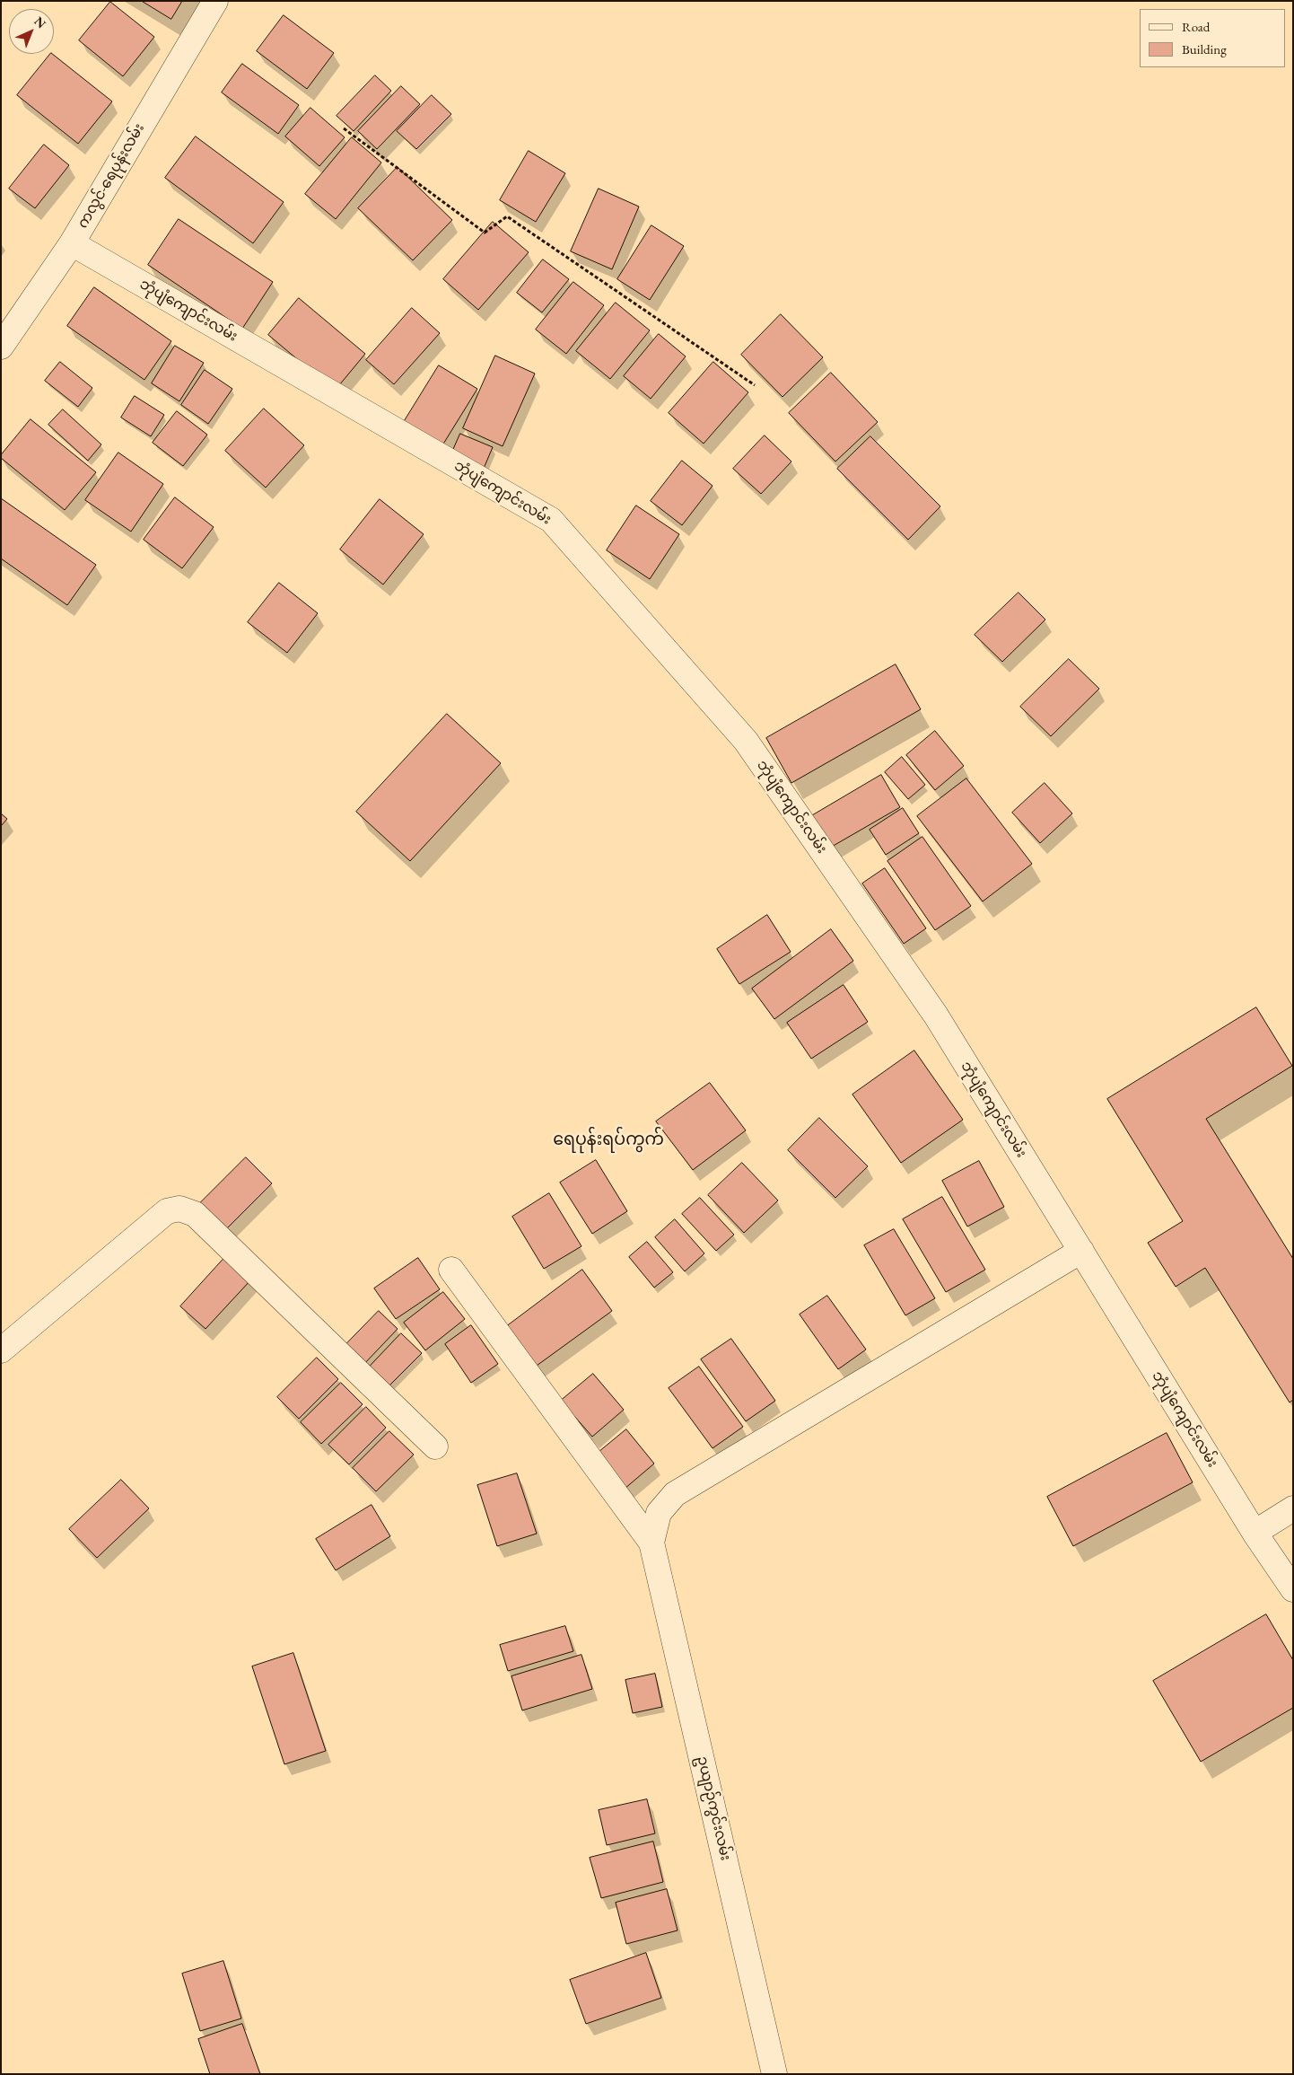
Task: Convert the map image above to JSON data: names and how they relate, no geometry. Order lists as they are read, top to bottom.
{
  "streets": {
    "street": ["ကလွင်-ရေပုန်းလမ်း", "ဘုံပျံကျောင်းလမ်း", "ဥယျာဉ်ကွင်းလမ်း"]
  },
  "crossings": [
    ["ကလွင်-ရေပုန်းလမ်း", "ဘုံပျံကျောင်းလမ်း"]
  ],
  "districts": ["ရေပုန်းရပ်ကွက်"],
  "legend": ["Road", "Building"],
  "north": "top right"
}
